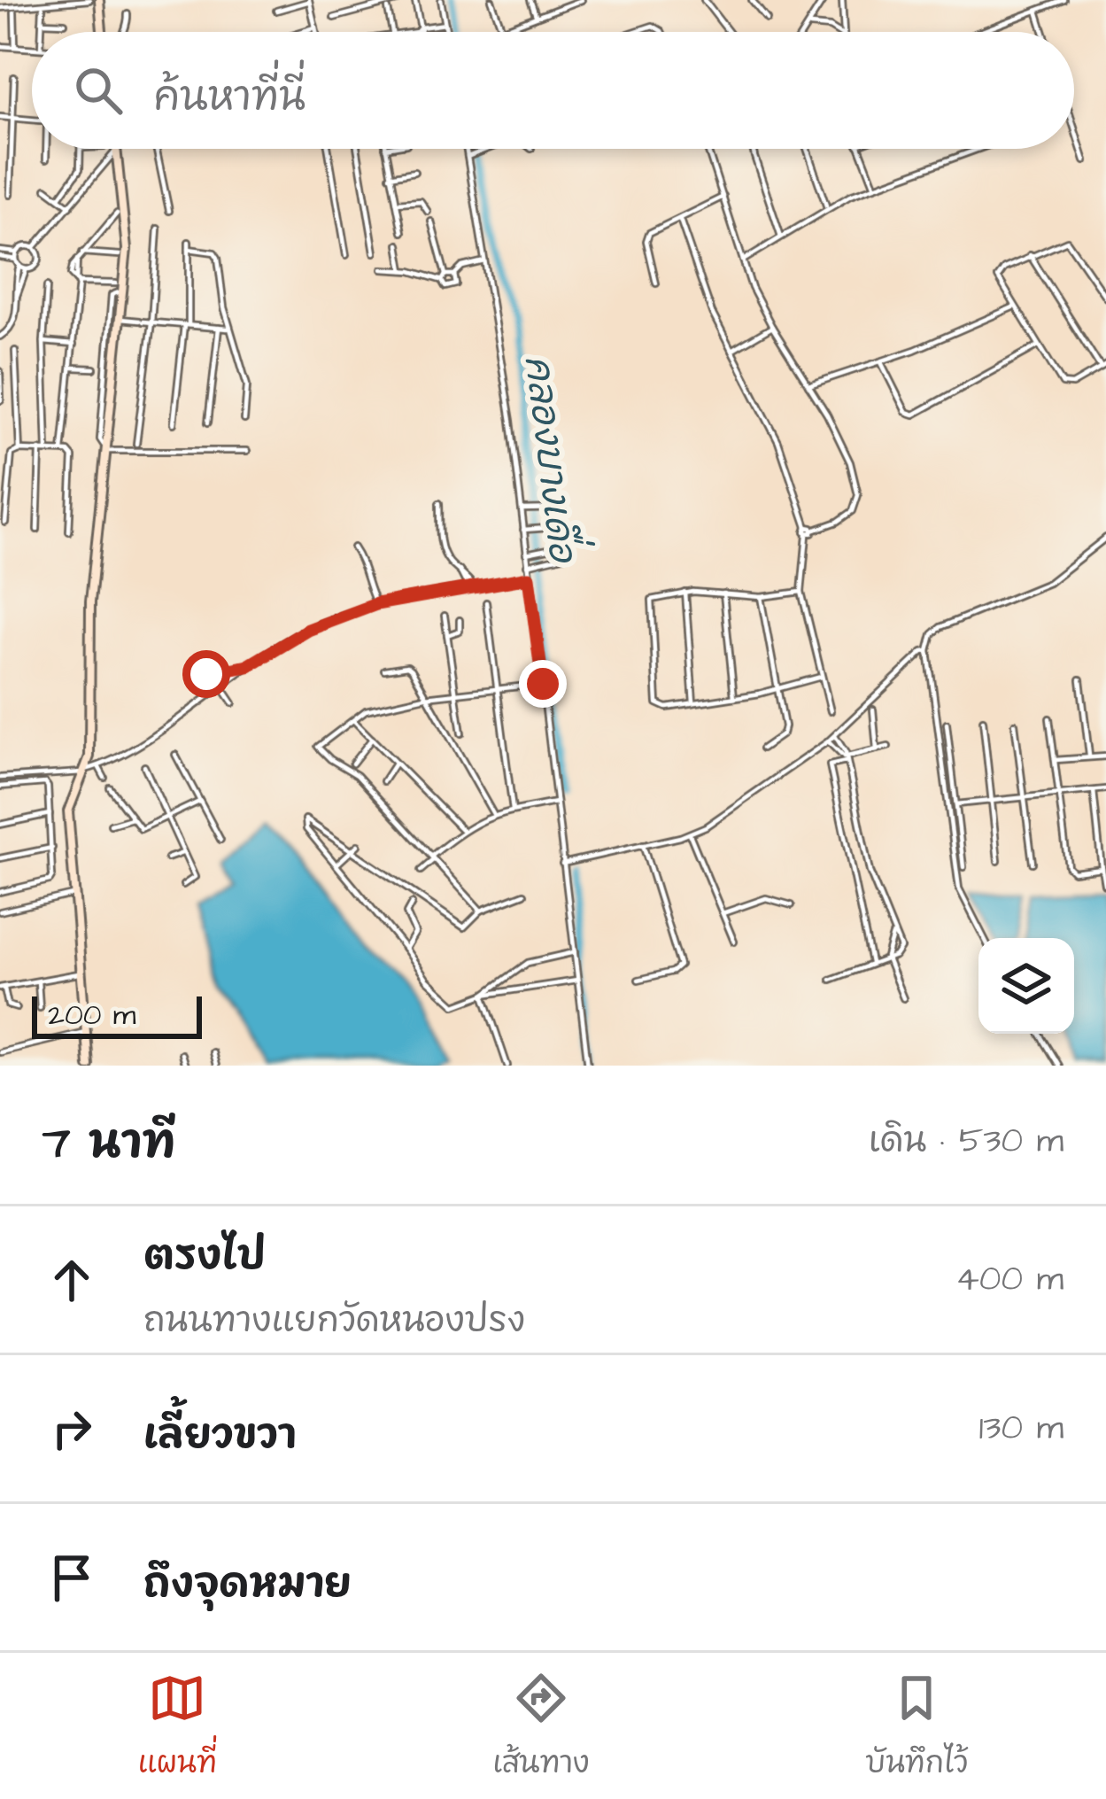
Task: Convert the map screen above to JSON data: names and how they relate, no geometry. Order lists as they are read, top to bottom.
{
  "water": ["คลองบางเดื่อ"],
  "scale_bar": "200 m",
  "page": {
    "search": "ค้นหาที่นี่",
    "scale": "200 m",
    "heading": ["7 นาที", "เดิน · 530 m"],
    "list": [
      ["ตรงไป", "ถนนทางแยกวัดหนองปรง", "400 m"],
      ["เลี้ยวขวา", "130 m"],
      "ถึงจุดหมาย"
    ],
    "nav": ["แผนที่", "เส้นทาง", "บันทึกไว้"]
  }
}
